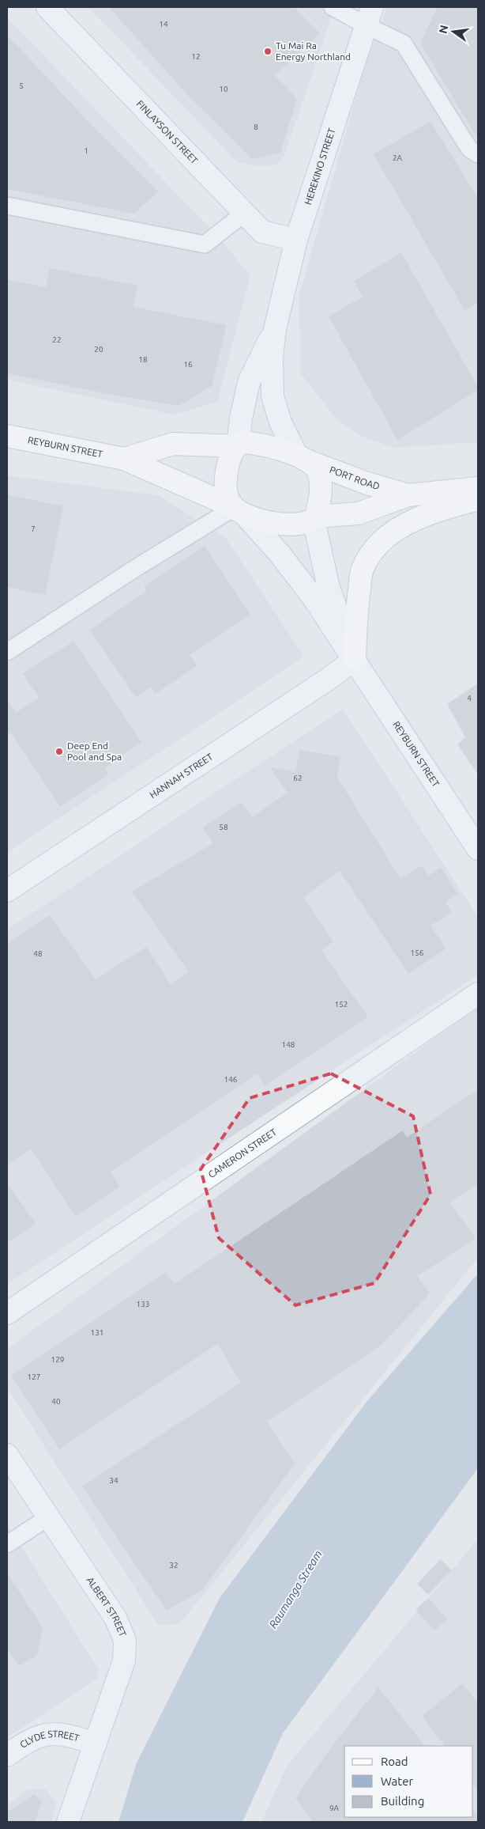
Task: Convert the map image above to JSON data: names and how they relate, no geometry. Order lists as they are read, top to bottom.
{
  "streets": {
    "main road": ["REYBURN STREET", "PORT ROAD"],
    "street": [
      "FINLAYSON STREET",
      "HEREKINO STREET",
      "HANNAH STREET",
      "CAMERON STREET",
      "ALBERT STREET",
      "CLYDE STREET"
    ]
  },
  "crossings": [
    ["FINLAYSON STREET", "HEREKINO STREET"],
    ["HEREKINO STREET", "REYBURN STREET"],
    ["HEREKINO STREET", "PORT ROAD"],
    ["REYBURN STREET", "PORT ROAD"],
    ["REYBURN STREET", "HANNAH STREET"],
    ["ALBERT STREET", "CLYDE STREET"]
  ],
  "water": ["Raumanga Stream"],
  "places": ["Tu Mai Ra Energy Northland", "Deep End Pool and Spa"],
  "house_numbers": [
    "14",
    "12",
    "5",
    "10",
    "8",
    "1",
    "2A",
    "22",
    "20",
    "18",
    "16",
    "7",
    "4",
    "62",
    "58",
    "156",
    "48",
    "152",
    "148",
    "146",
    "133",
    "131",
    "129",
    "127",
    "40",
    "34",
    "32",
    "9A"
  ],
  "legend": ["Road", "Water", "Building"],
  "north": "left"
}
